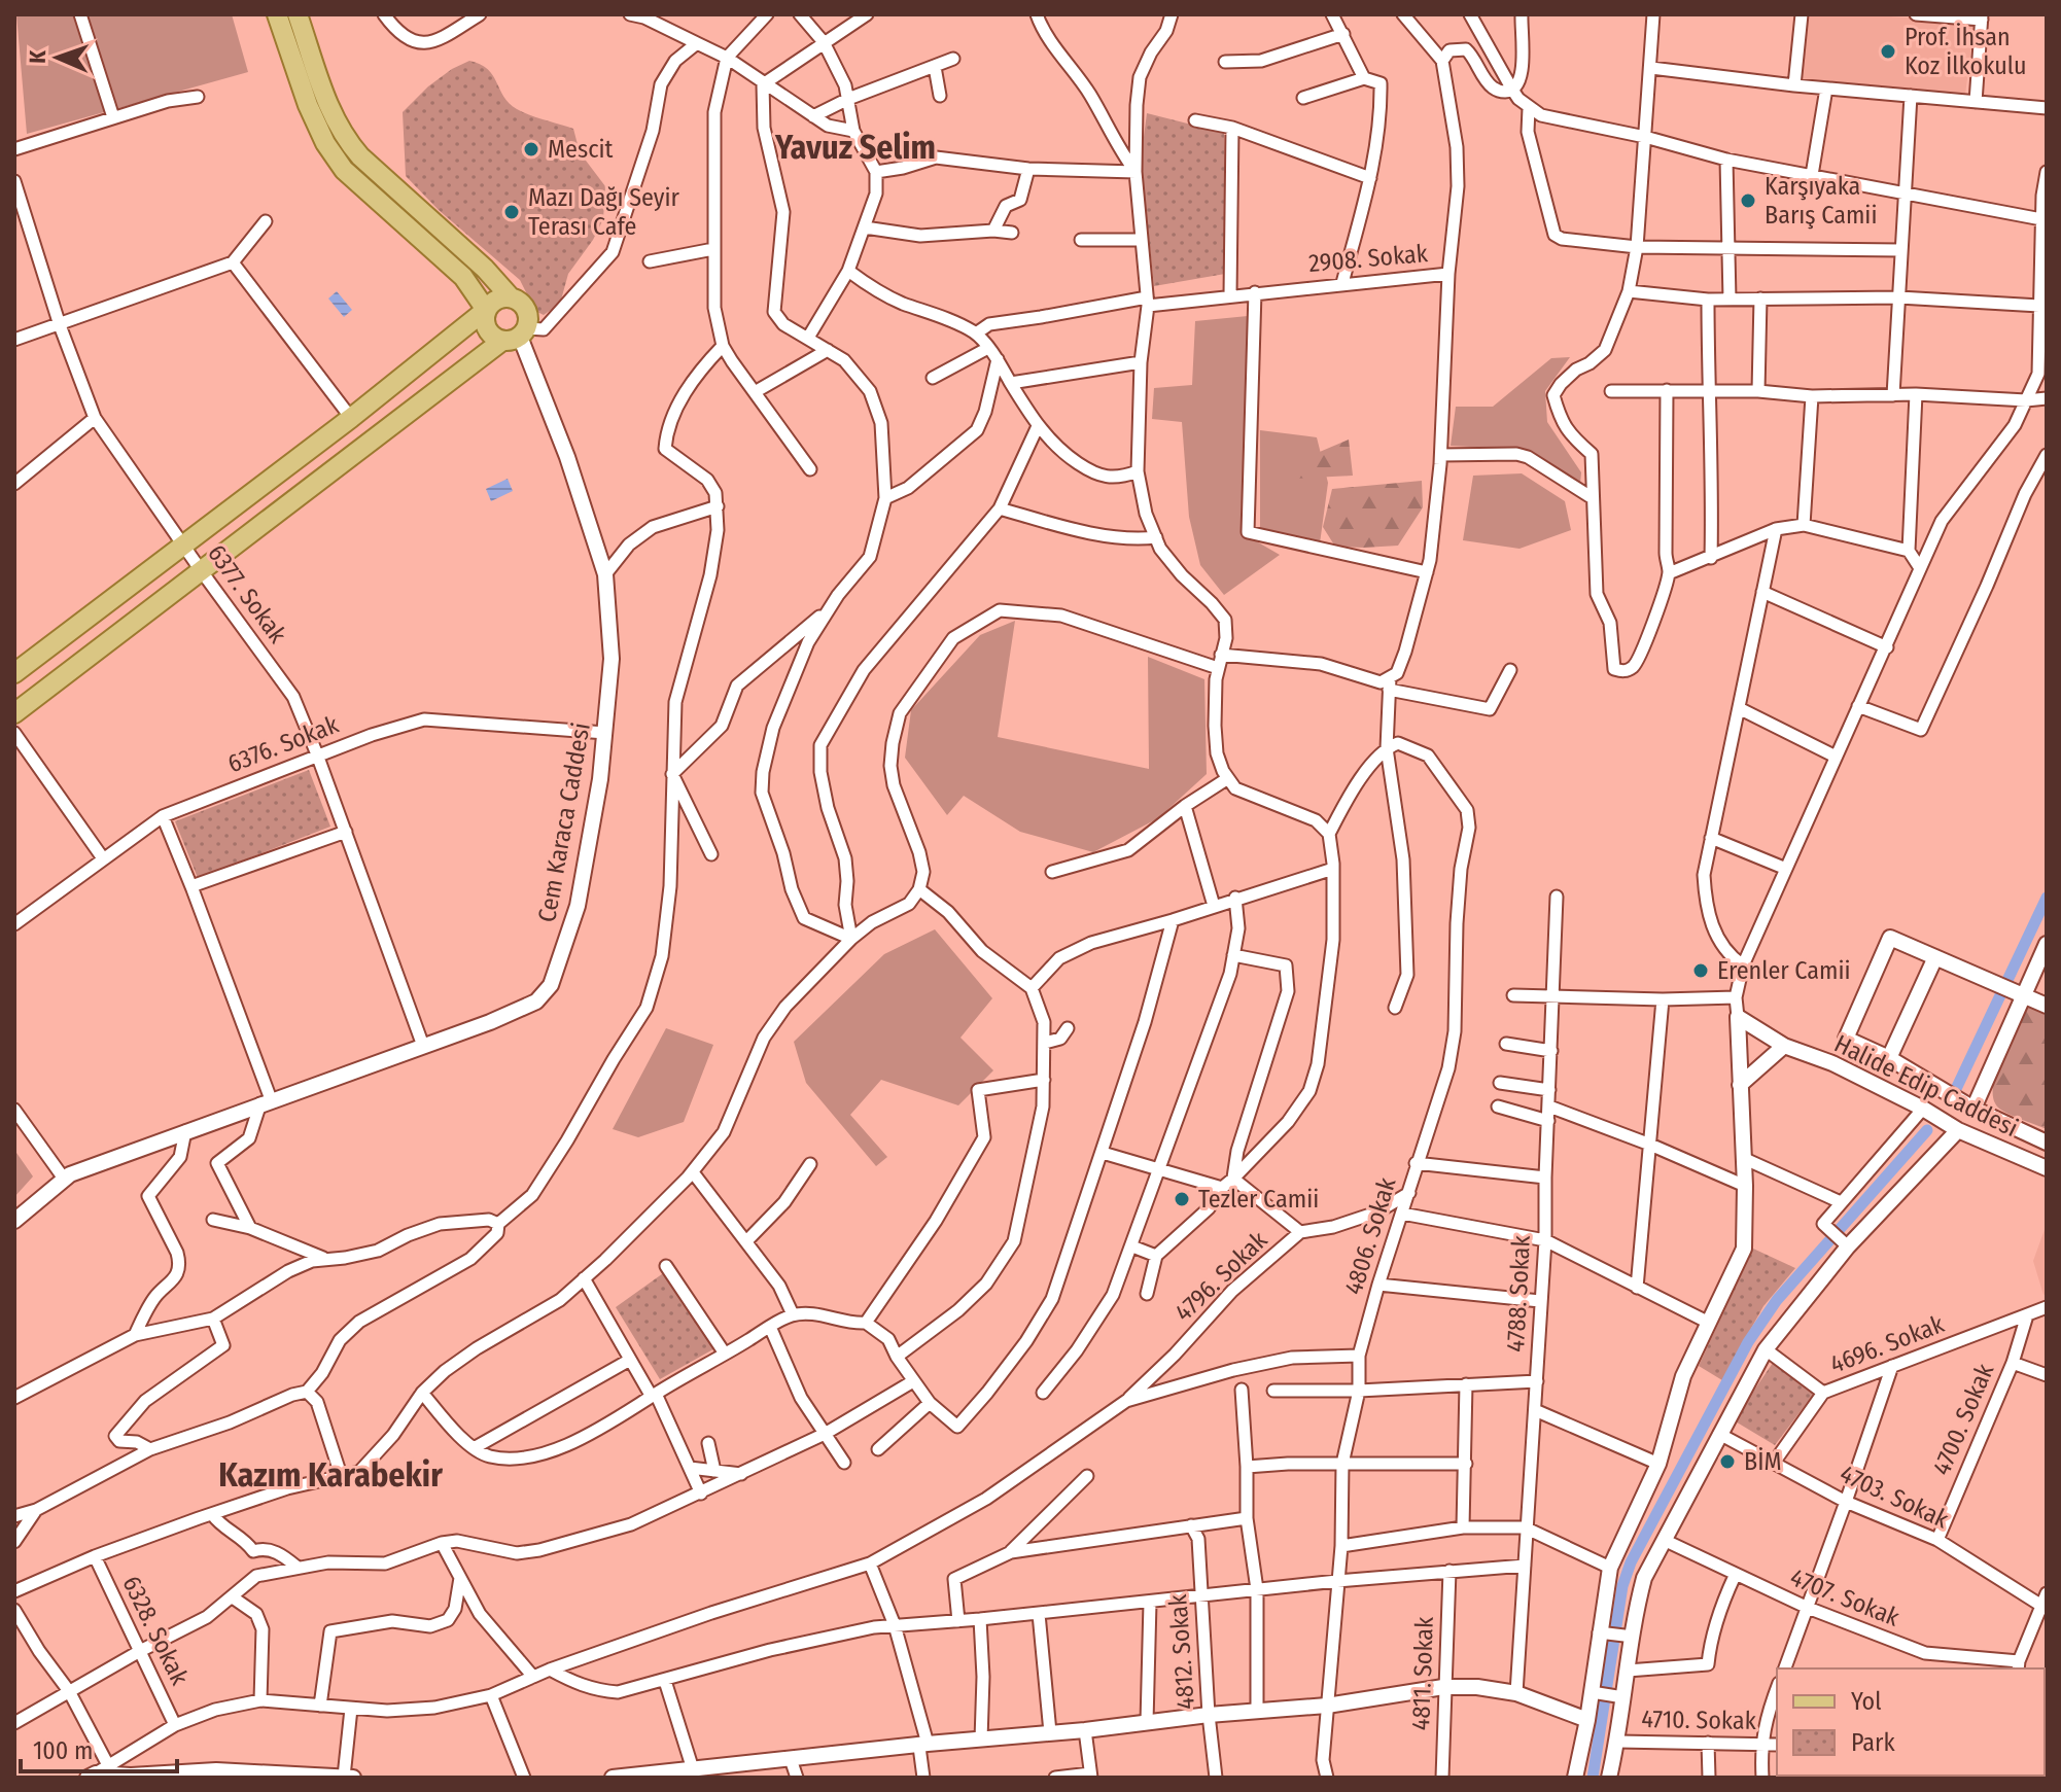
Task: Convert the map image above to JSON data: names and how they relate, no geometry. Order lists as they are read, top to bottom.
{
  "streets": {
    "street": [
      "2908. Sokak",
      "6377. Sokak",
      "6376. Sokak",
      "Cem Karaca Caddesi",
      "Halide Edip Caddesi",
      "4806. Sokak",
      "4796. Sokak",
      "4788. Sokak",
      "4696. Sokak",
      "4700. Sokak",
      "4703. Sokak",
      "4707. Sokak",
      "6328. Sokak",
      "4812. Sokak",
      "4811. Sokak",
      "4710. Sokak"
    ]
  },
  "crossings": [
    ["6377. Sokak", "6376. Sokak"],
    ["6377. Sokak", "Cem Karaca Caddesi"],
    ["6376. Sokak", "Cem Karaca Caddesi"],
    ["4806. Sokak", "4796. Sokak"],
    ["4696. Sokak", "4700. Sokak"],
    ["4696. Sokak", "4703. Sokak"],
    ["4700. Sokak", "4703. Sokak"]
  ],
  "districts": ["Yavuz Selim", "Kazım Karabekir"],
  "places": [
    "Prof. İhsan Koz İlkokulu",
    "Mescit",
    "Karşıyaka Barış Camii",
    "Mazı Dağı Seyir Terası Cafe",
    "Erenler Camii",
    "Tezler Camii",
    "BİM"
  ],
  "legend": ["Yol", "Park"],
  "scale_bar": "100 m",
  "north": "left"
}
